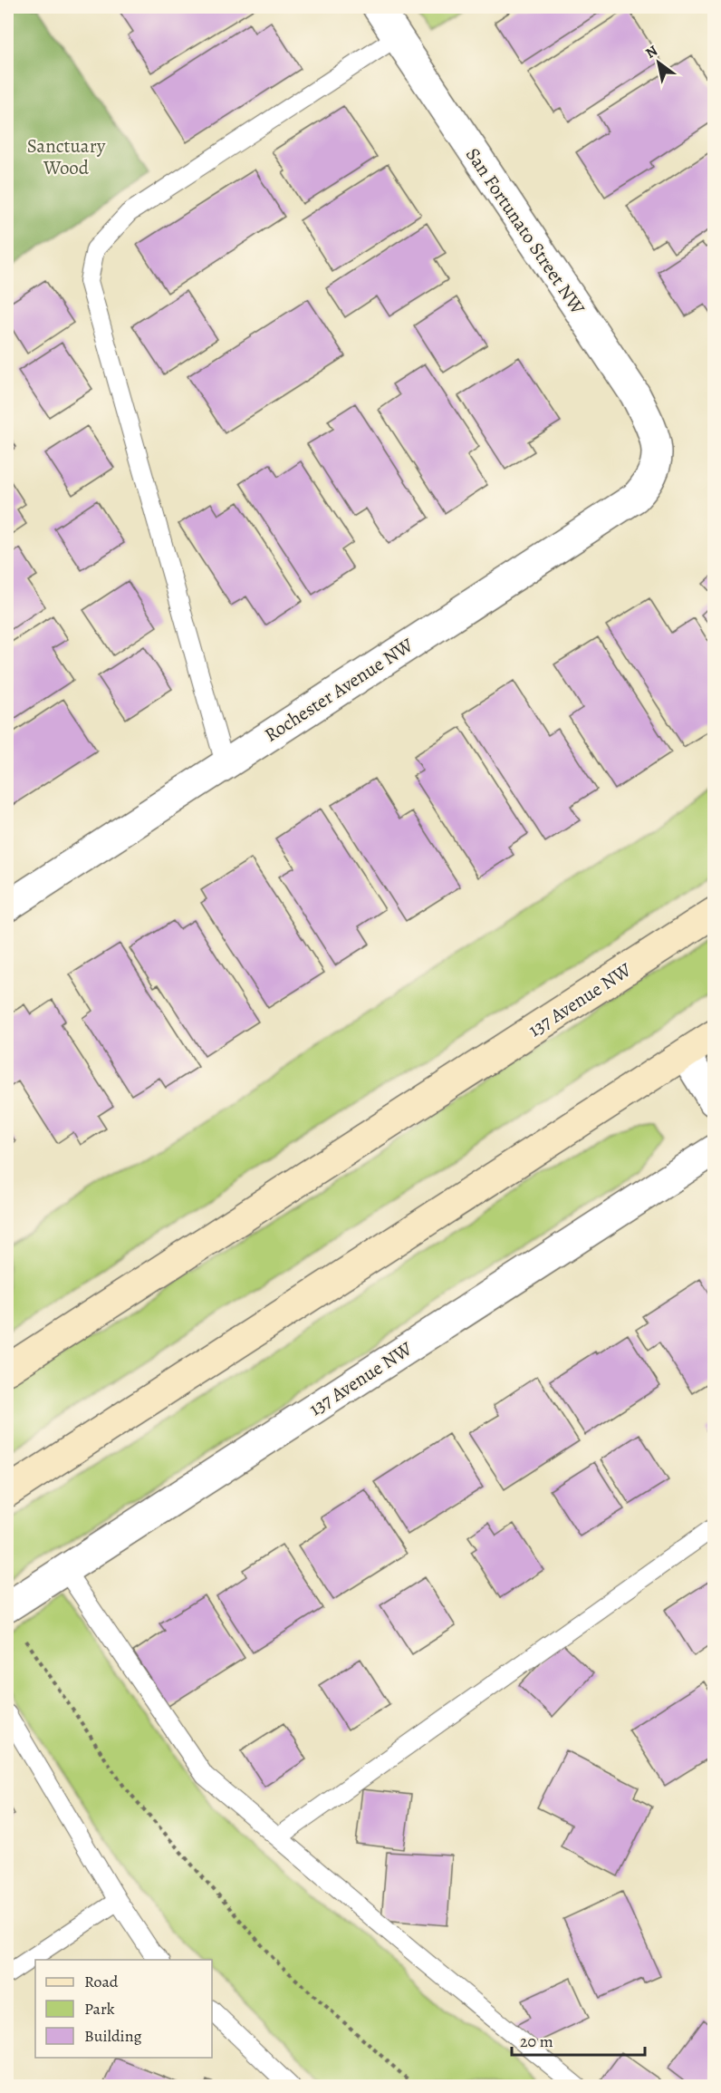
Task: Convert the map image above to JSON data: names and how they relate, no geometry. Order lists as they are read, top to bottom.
{
  "streets": {
    "main road": ["137 Avenue NW"],
    "street": ["San Fortunato Street NW", "Rochester Avenue NW"]
  },
  "crossings": [
    ["San Fortunato Street NW", "Rochester Avenue NW"]
  ],
  "parks": ["Sanctuary Wood"],
  "legend": ["Road", "Park", "Building"],
  "scale_bar": "20 m",
  "north": "top left"
}
